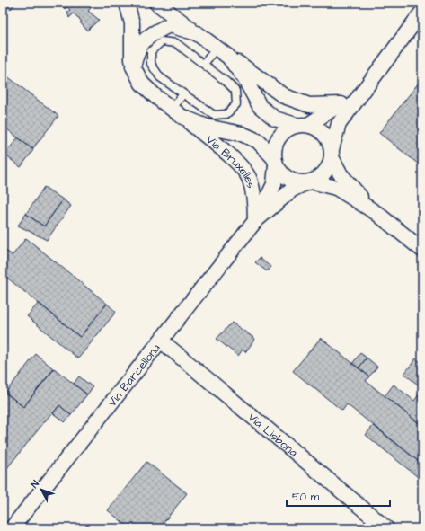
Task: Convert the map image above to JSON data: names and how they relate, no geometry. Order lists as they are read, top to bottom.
{
  "streets": {
    "street": ["Via Bruxelles", "Via Barcellona", "Via Lisbona"]
  },
  "crossings": [
    ["Via Bruxelles", "Via Barcellona"],
    ["Via Barcellona", "Via Lisbona"]
  ],
  "scale_bar": "50 m",
  "north": "top left"
}
